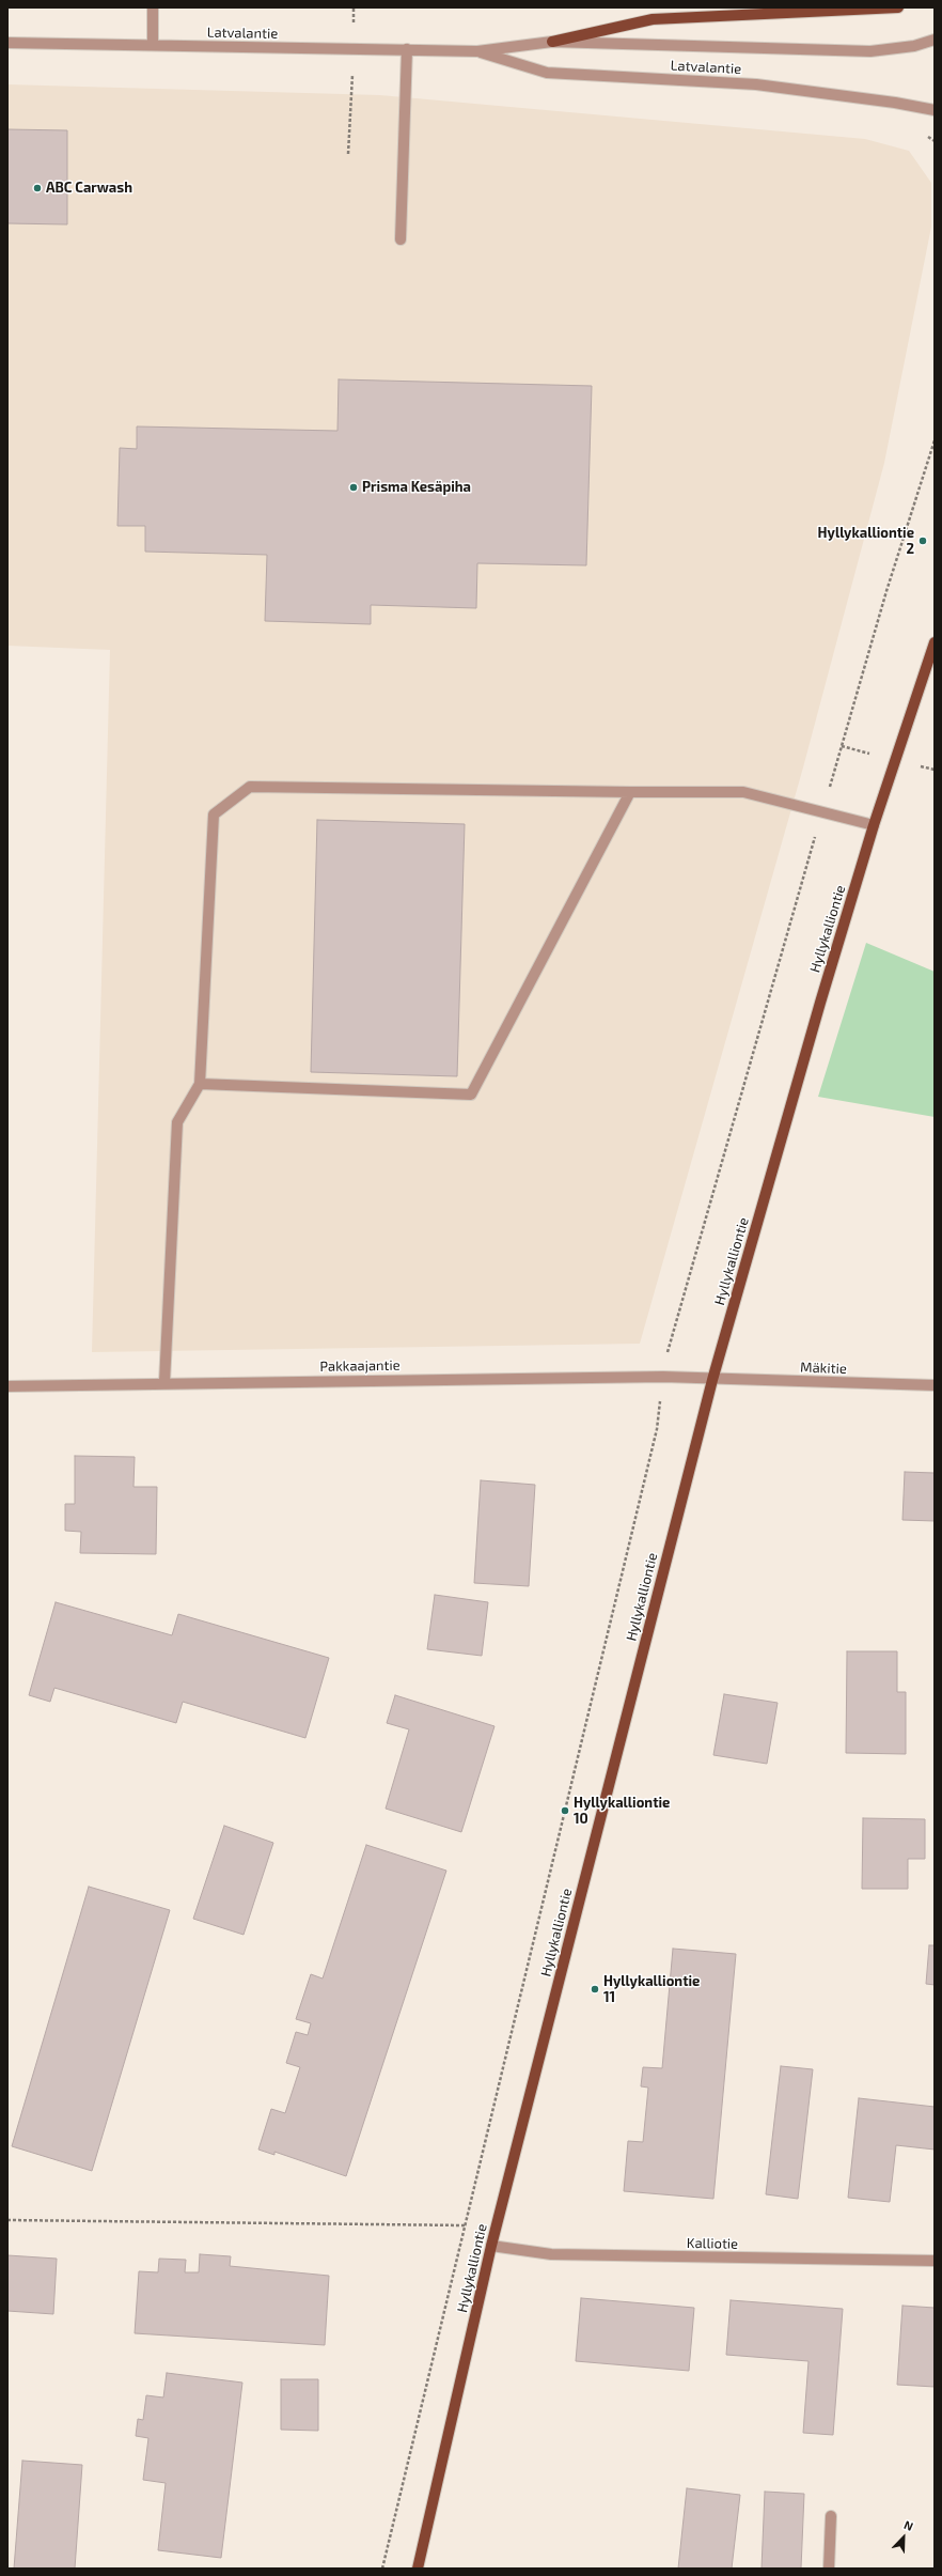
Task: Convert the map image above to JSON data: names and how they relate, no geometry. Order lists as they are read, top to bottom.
{
  "streets": {
    "main road": ["Hyllykalliontie"],
    "street": [
      "Latvalantie",
      "Pakkaajantie",
      "Mäkitie",
      "Kalliotie"
    ]
  },
  "crossings": [
    ["Hyllykalliontie", "Pakkaajantie"],
    ["Hyllykalliontie", "Mäkitie"],
    ["Hyllykalliontie", "Kalliotie"],
    ["Pakkaajantie", "Mäkitie"]
  ],
  "places": [
    "ABC Carwash",
    "Prisma Kesäpiha",
    "Hyllykalliontie 2",
    "Hyllykalliontie 10",
    "Hyllykalliontie 11"
  ],
  "north": "top right"
}
